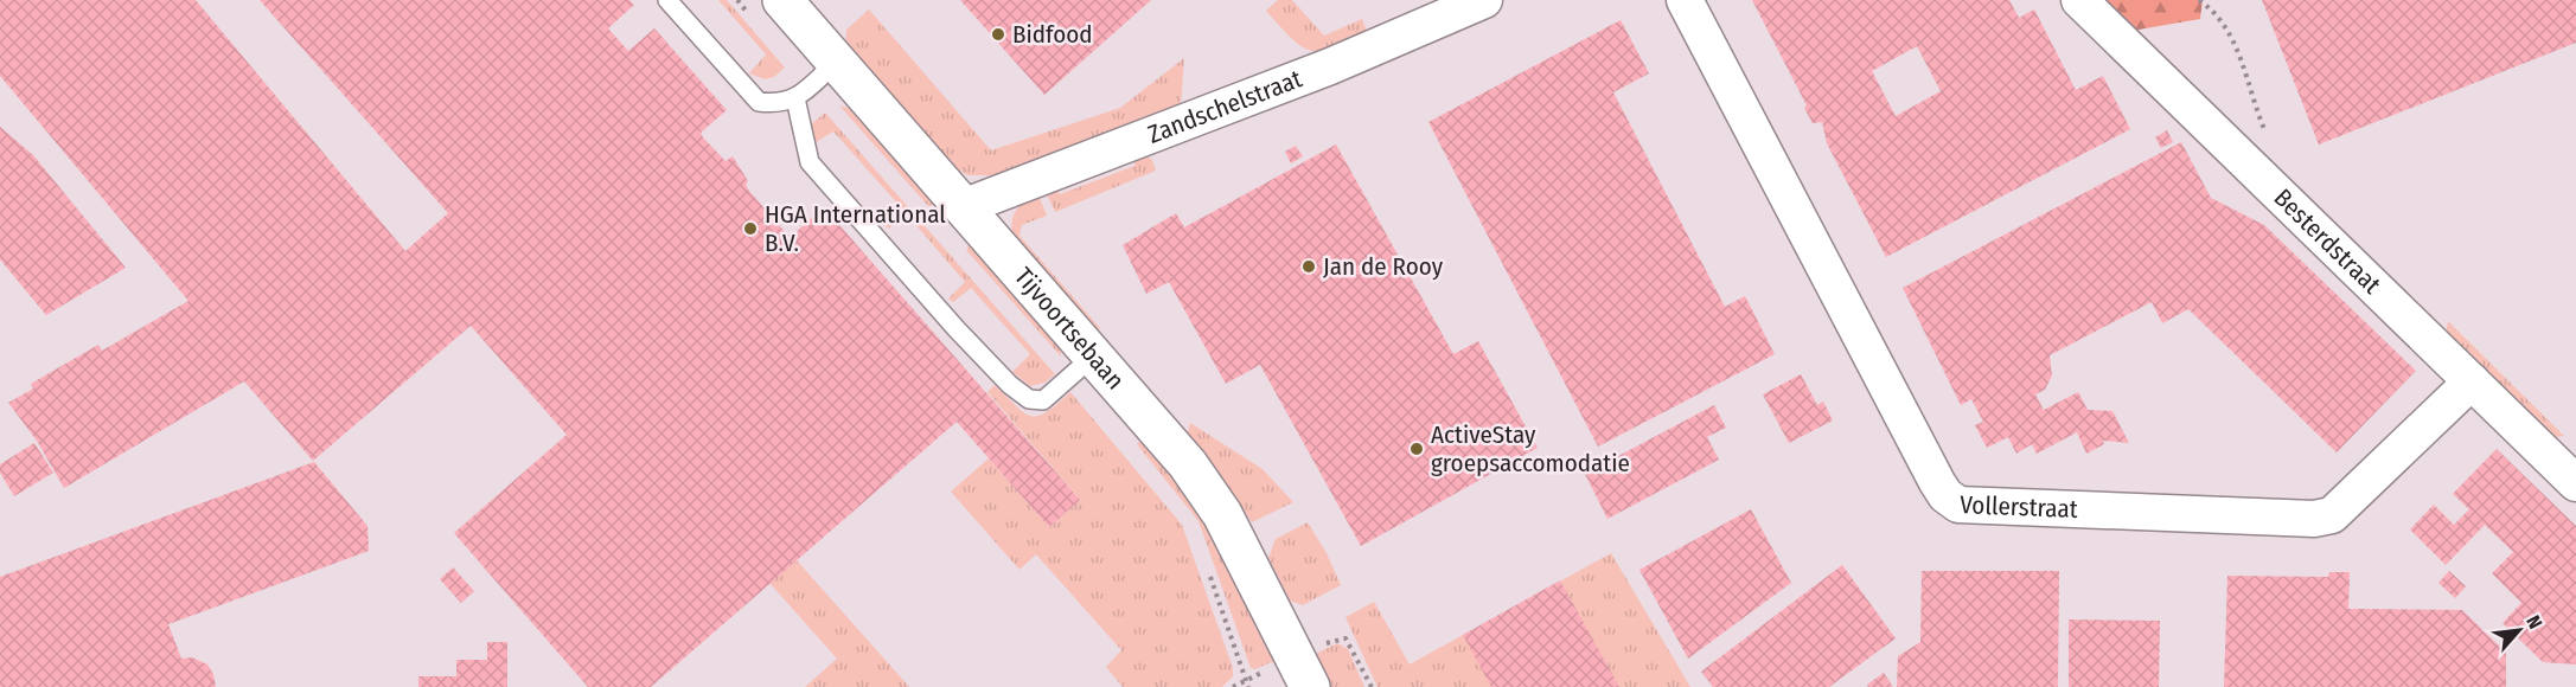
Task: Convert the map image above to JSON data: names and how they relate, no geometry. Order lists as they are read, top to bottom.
{
  "streets": {
    "street": [
      "Zandschelstraat",
      "Besterdstraat",
      "Tijvoortsebaan",
      "Vollerstraat"
    ]
  },
  "crossings": [
    ["Zandschelstraat", "Tijvoortsebaan"],
    ["Besterdstraat", "Vollerstraat"]
  ],
  "places": [
    "Bidfood",
    "HGA International B.V.",
    "Jan de Rooy",
    "ActiveStay groepsaccomodatie"
  ],
  "north": "top right"
}
